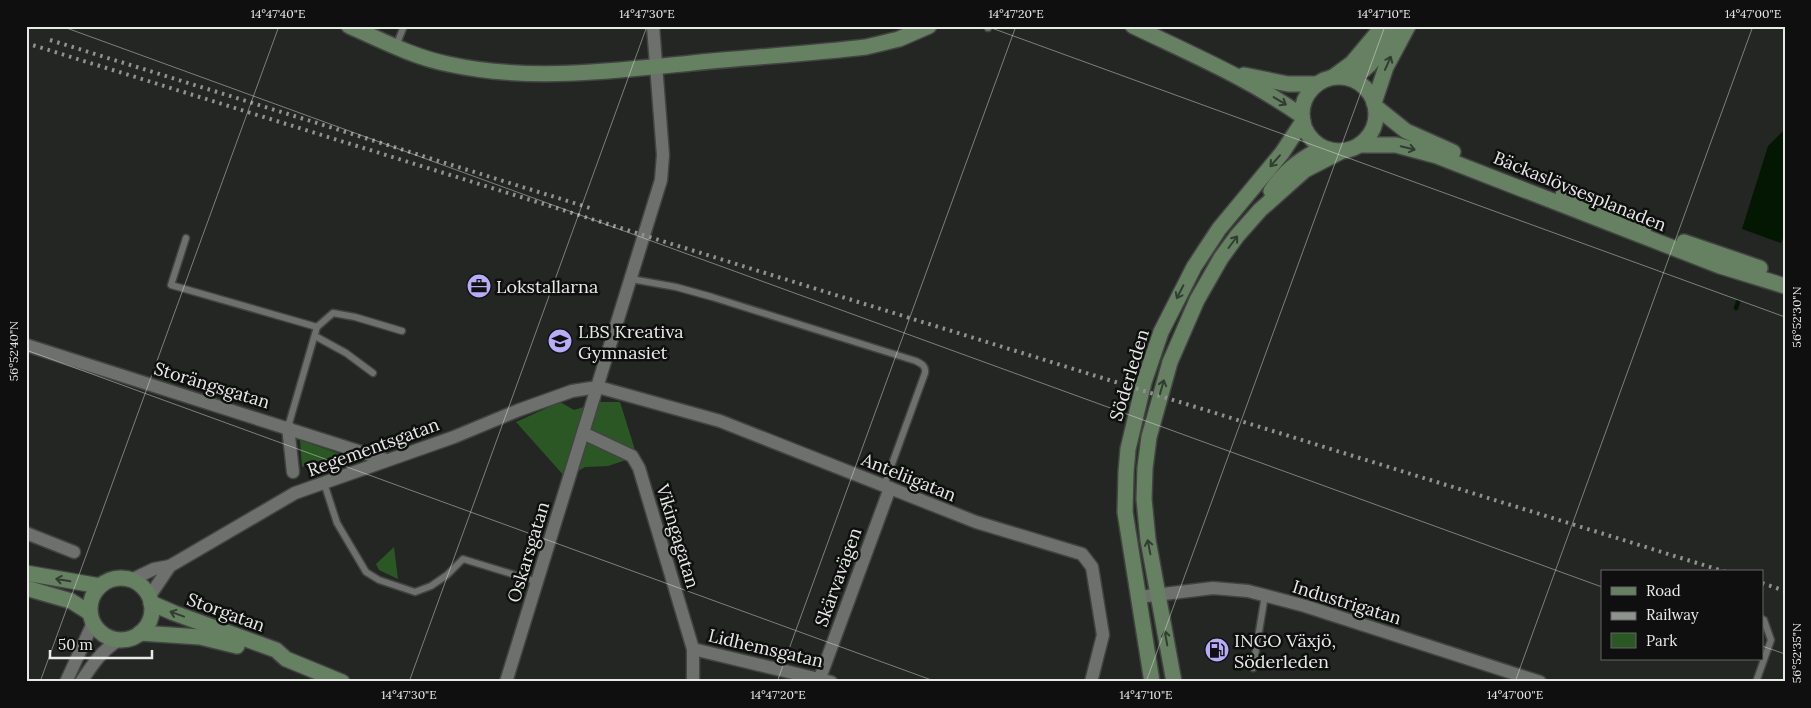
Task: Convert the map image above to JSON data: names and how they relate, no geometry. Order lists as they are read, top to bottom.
{
  "streets": {
    "street": [
      "Bäckaslövsesplanaden",
      "Söderleden",
      "Storängsgatan",
      "Regementsgatan",
      "Anteliigatan",
      "Vikingagatan",
      "Oskarsgatan",
      "Skärvavägen",
      "Industrigatan",
      "Storgatan",
      "Lidhemsgatan"
    ]
  },
  "crossings": [
    ["Bäckaslövsesplanaden", "Söderleden"],
    ["Söderleden", "Industrigatan"],
    ["Storängsgatan", "Regementsgatan"],
    ["Regementsgatan", "Anteliigatan"],
    ["Regementsgatan", "Oskarsgatan"],
    ["Regementsgatan", "Storgatan"],
    ["Anteliigatan", "Oskarsgatan"],
    ["Anteliigatan", "Skärvavägen"],
    ["Vikingagatan", "Oskarsgatan"],
    ["Vikingagatan", "Lidhemsgatan"],
    ["Skärvavägen", "Lidhemsgatan"]
  ],
  "places": {
    "office": ["Lokstallarna"],
    "school or university": ["LBS Kreativa Gymnasiet"],
    "fuel station": ["INGO Växjö, Söderleden"]
  },
  "legend": ["Road", "Railway", "Park"],
  "scale_bar": "50 m",
  "coordinates": [
    "14°47'40\"E",
    "14°47'30\"E",
    "14°47'20\"E",
    "14°47'10\"E",
    "14°47'00\"E",
    "56°52'30\"N",
    "56°52'40\"N",
    "56°52'35\"N"
  ]
}
